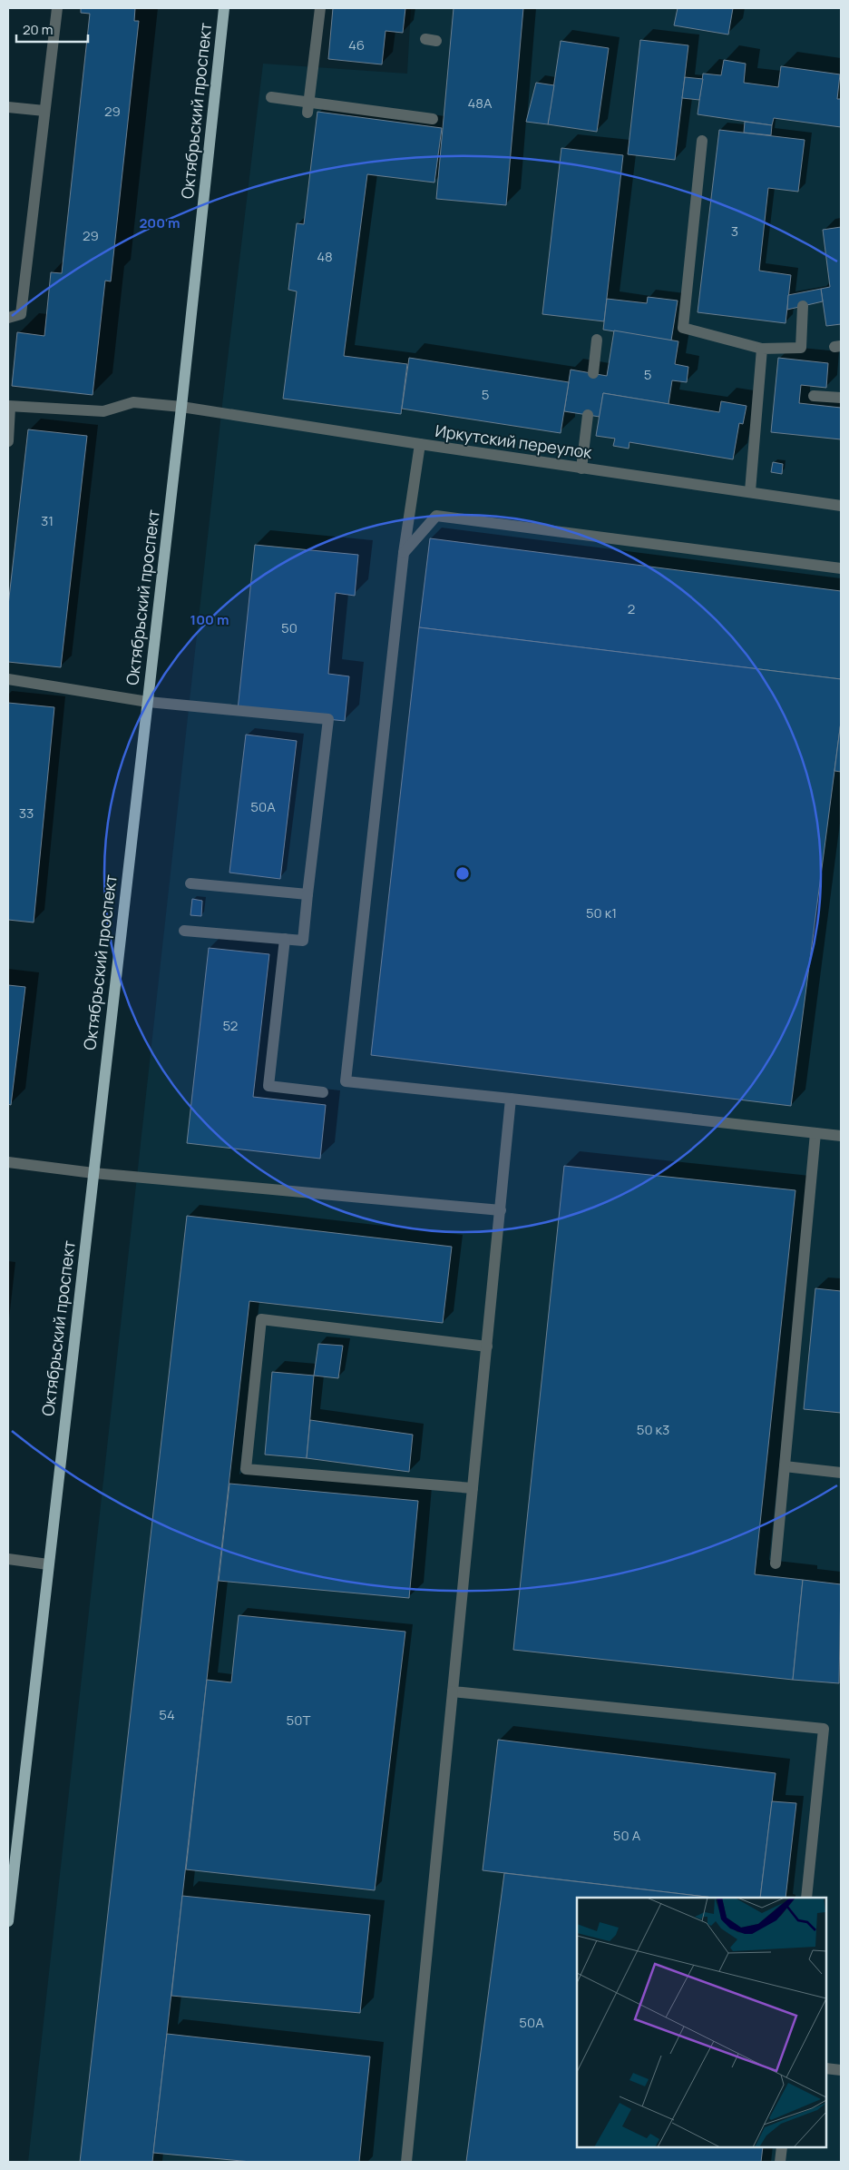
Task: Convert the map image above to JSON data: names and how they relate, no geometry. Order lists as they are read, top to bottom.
{
  "streets": {
    "main road": ["Октябрьский проспект"],
    "street": ["Иркутский переулок"]
  },
  "crossings": [
    ["Октябрьский проспект", "Иркутский переулок"]
  ],
  "house_numbers": [
    "46",
    "48А",
    "29",
    "3",
    "29",
    "48",
    "5",
    "5",
    "31",
    "2",
    "50",
    "50А",
    "33",
    "50 к1",
    "52",
    "50 к3",
    "54",
    "50Т",
    "50 А",
    "50А"
  ],
  "scale_bar": "20 m",
  "rings": ["200 m", "100 m"]
}
